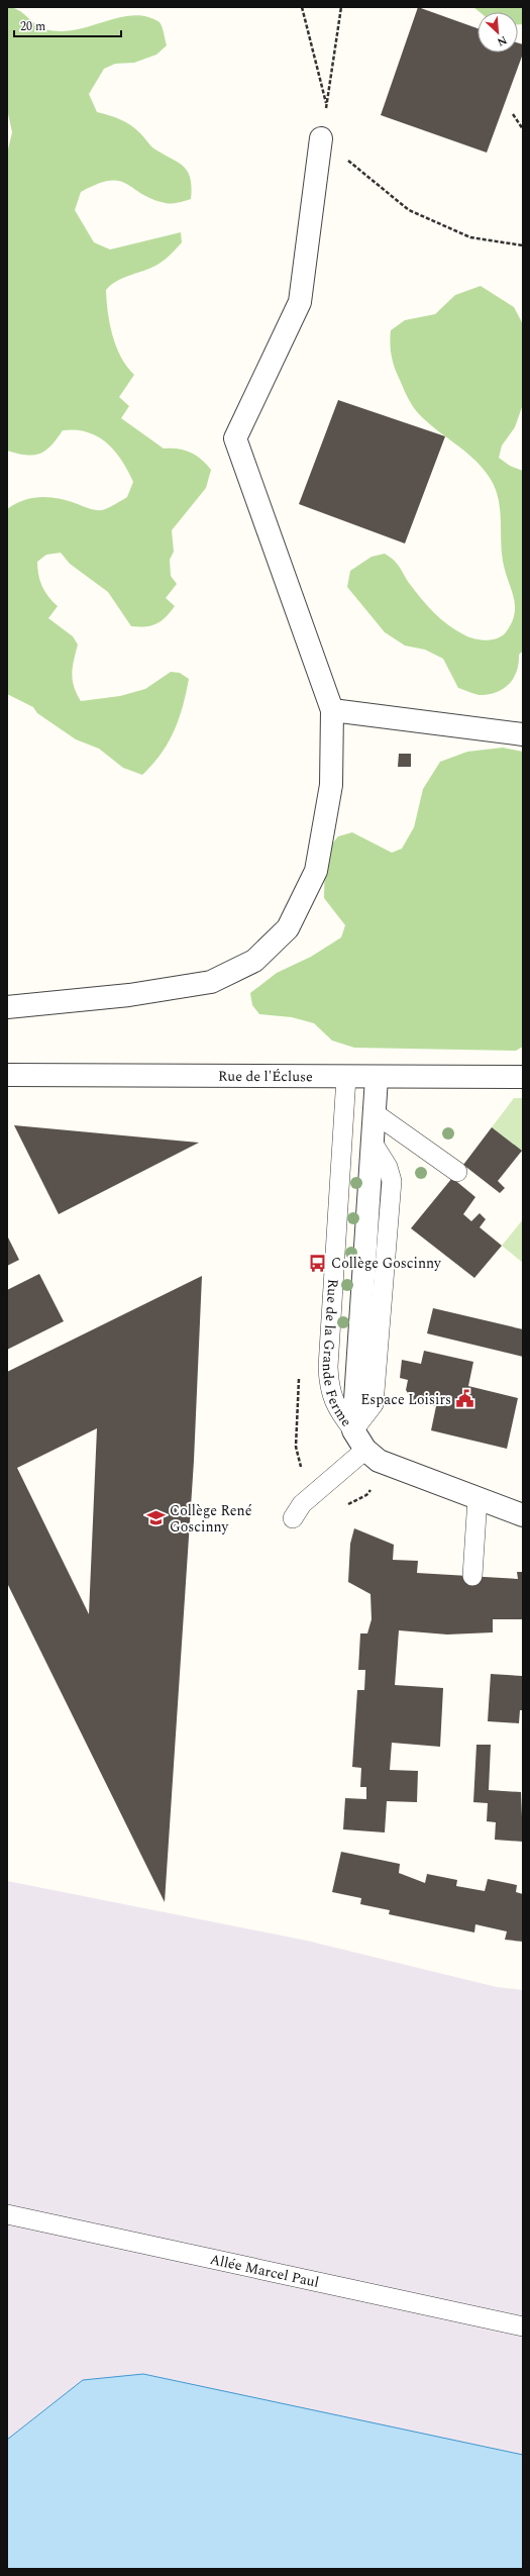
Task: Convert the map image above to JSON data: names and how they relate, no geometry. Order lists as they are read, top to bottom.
{
  "streets": {
    "street": ["Rue de l'Écluse", "Rue de la Grande Ferme"],
    "lane": ["Allée Marcel Paul"]
  },
  "crossings": [
    ["Rue de l'Écluse", "Rue de la Grande Ferme"]
  ],
  "places": {
    "bus stop": ["Collège Goscinny"],
    "public building": ["Espace Loisirs"],
    "school or university": ["Collège René Goscinny"]
  },
  "scale_bar": "20 m",
  "north": "bottom right"
}
